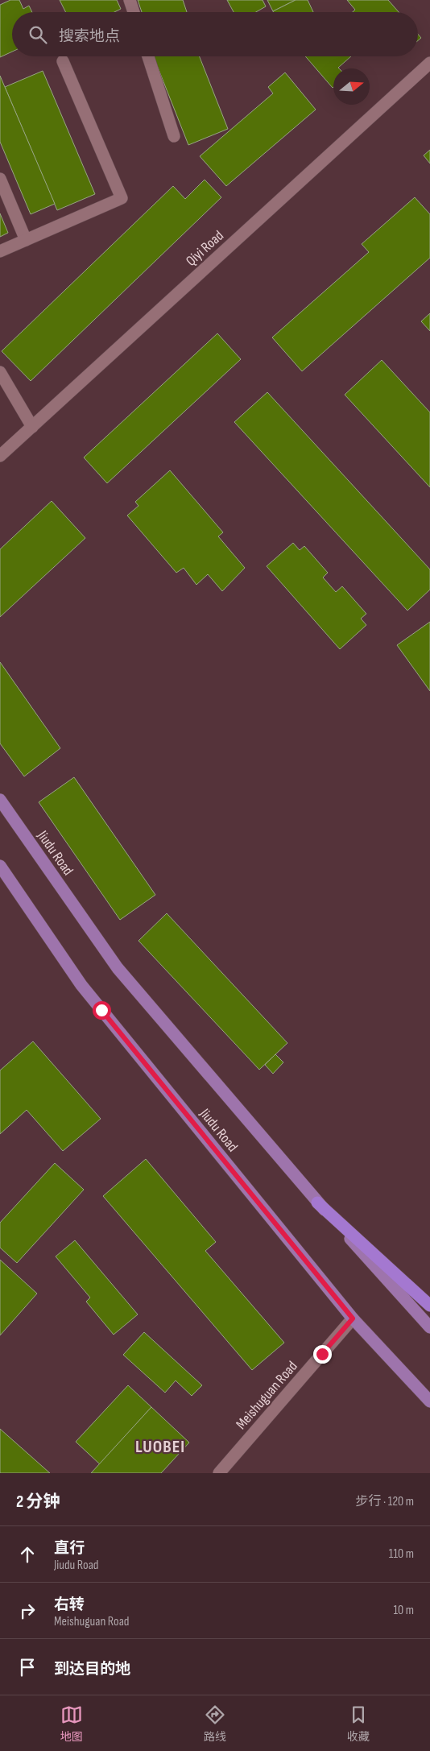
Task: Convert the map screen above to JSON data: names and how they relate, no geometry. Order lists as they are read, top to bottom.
{
  "streets": {
    "main road": ["Jiudu Road"],
    "street": ["Qiyi Road", "Meishuguan Road"]
  },
  "crossings": [
    ["Jiudu Road", "Meishuguan Road"]
  ],
  "districts": ["LUOBEI"],
  "north": "right",
  "page": {
    "search": "搜索地点",
    "heading": ["2 分钟", "步行 · 120 m"],
    "list": [
      ["直行", "Jiudu Road", "110 m"],
      ["右转", "Meishuguan Road", "10 m"],
      "到达目的地"
    ],
    "nav": ["地图", "路线", "收藏"]
  }
}
